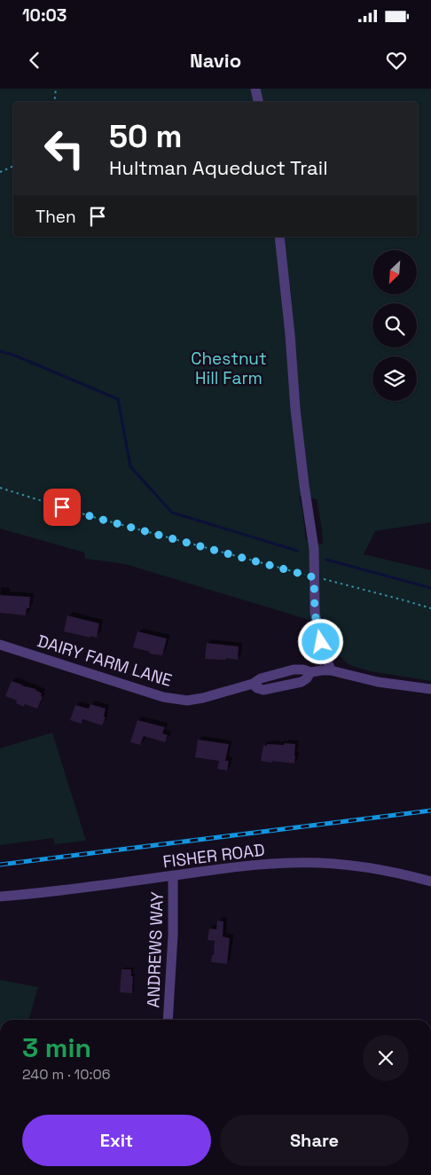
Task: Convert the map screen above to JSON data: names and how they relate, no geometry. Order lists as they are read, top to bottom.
{
  "streets": {
    "street": ["DAIRY FARM LANE", "FISHER ROAD", "ANDREWS WAY"]
  },
  "crossings": [
    ["FISHER ROAD", "ANDREWS WAY"]
  ],
  "parks": ["Chestnut Hill Farm"],
  "north": "bottom left",
  "page": {
    "status": "10:03",
    "header": "Navio",
    "turn": ["50 m", "Hultman Aqueduct Trail"],
    "then": "Then",
    "heading": ["3 min", "240 m · 10:06"],
    "buttons": ["Exit", "Share"]
  }
}
